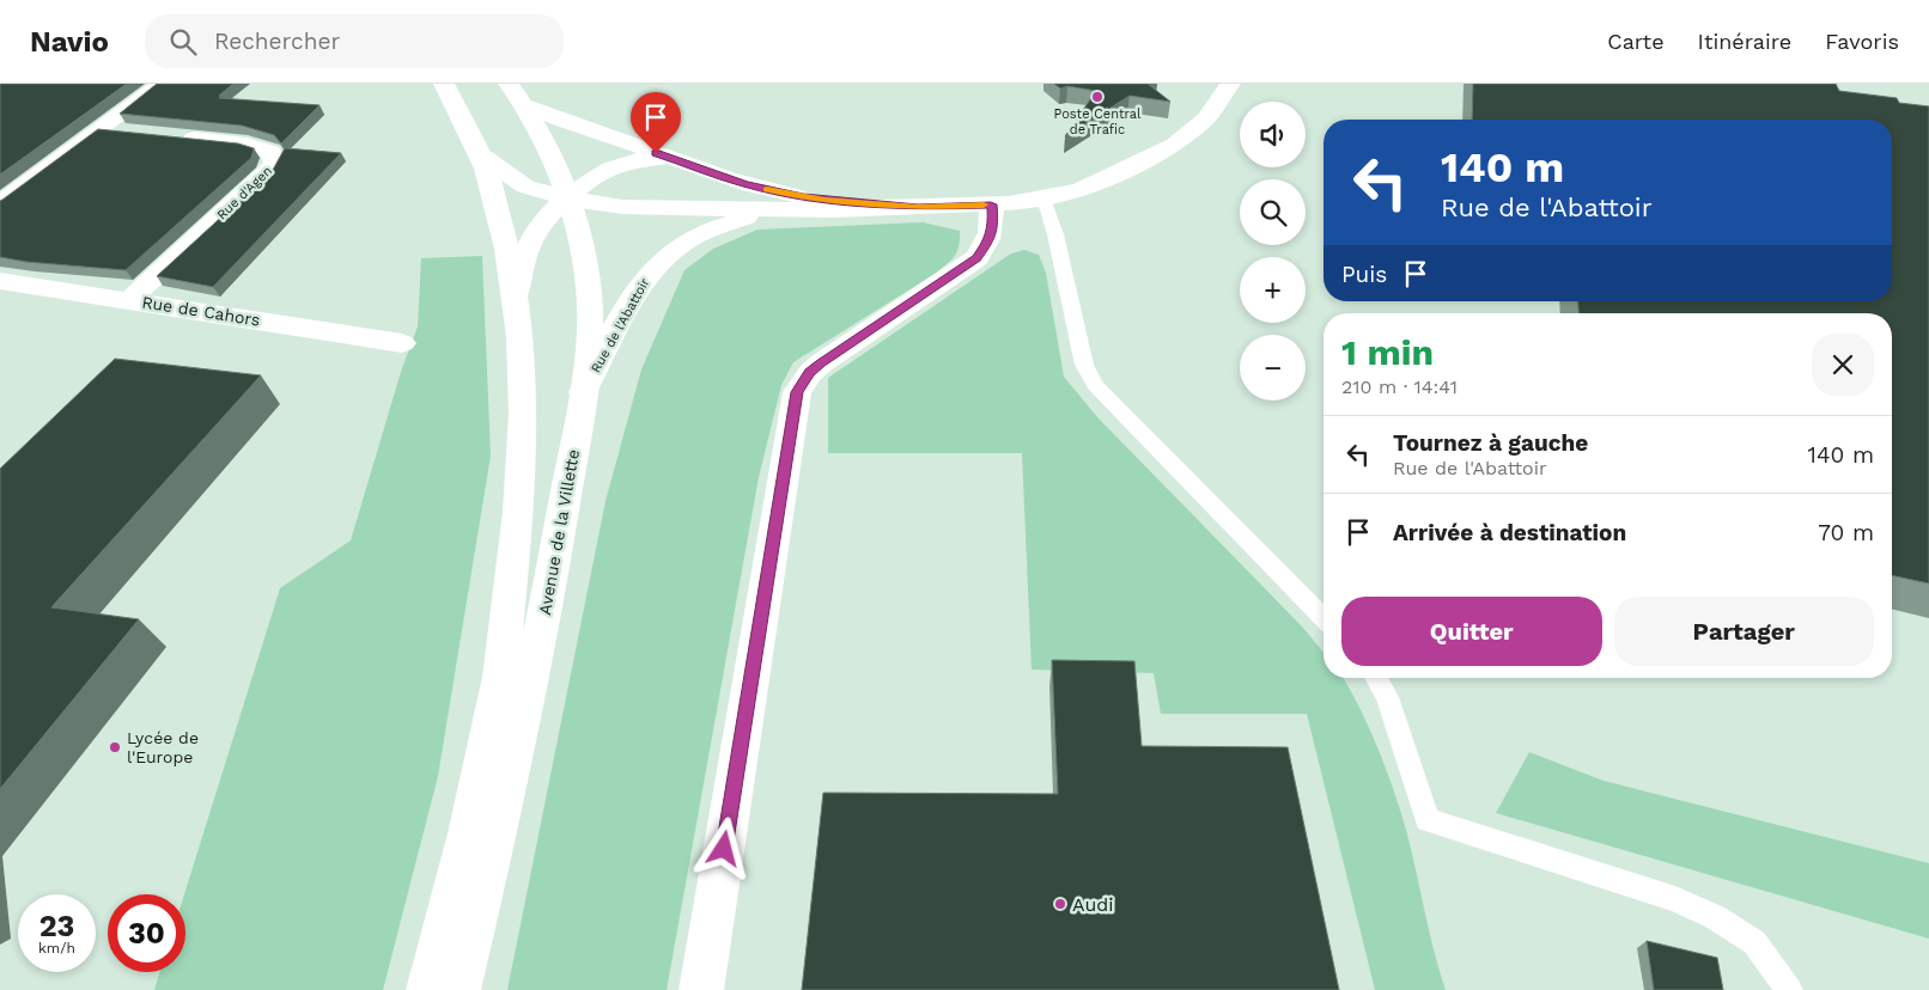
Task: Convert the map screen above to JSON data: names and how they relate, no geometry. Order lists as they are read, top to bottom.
{
  "streets": {
    "street": [
      "Rue d'Agen",
      "Rue de Cahors",
      "Rue de l'Abattoir",
      "Avenue de la Villette"
    ]
  },
  "crossings": [
    ["Rue d'Agen", "Rue de Cahors"],
    ["Rue de l'Abattoir", "Avenue de la Villette"]
  ],
  "places": ["Poste Central de Trafic", "Lycée de l'Europe", "Audi"],
  "page": {
    "header": "Navio",
    "search": "Rechercher",
    "nav": ["Carte", "Itinéraire", "Favoris"],
    "map_buttons": ["+", "−"],
    "turn": ["140 m", "Rue de l'Abattoir"],
    "then": "Puis",
    "heading": ["1 min", "210 m · 14:41"],
    "list": [
      {
        "name": "Tournez à gauche",
        "note": "Rue de l'Abattoir",
        "value": "140 m"
      },
      {
        "name": "Arrivée à destination",
        "value": "70 m"
      }
    ],
    "buttons": ["Quitter", "Partager"],
    "speed": "23 km/h",
    "limit": "30"
  }
}
